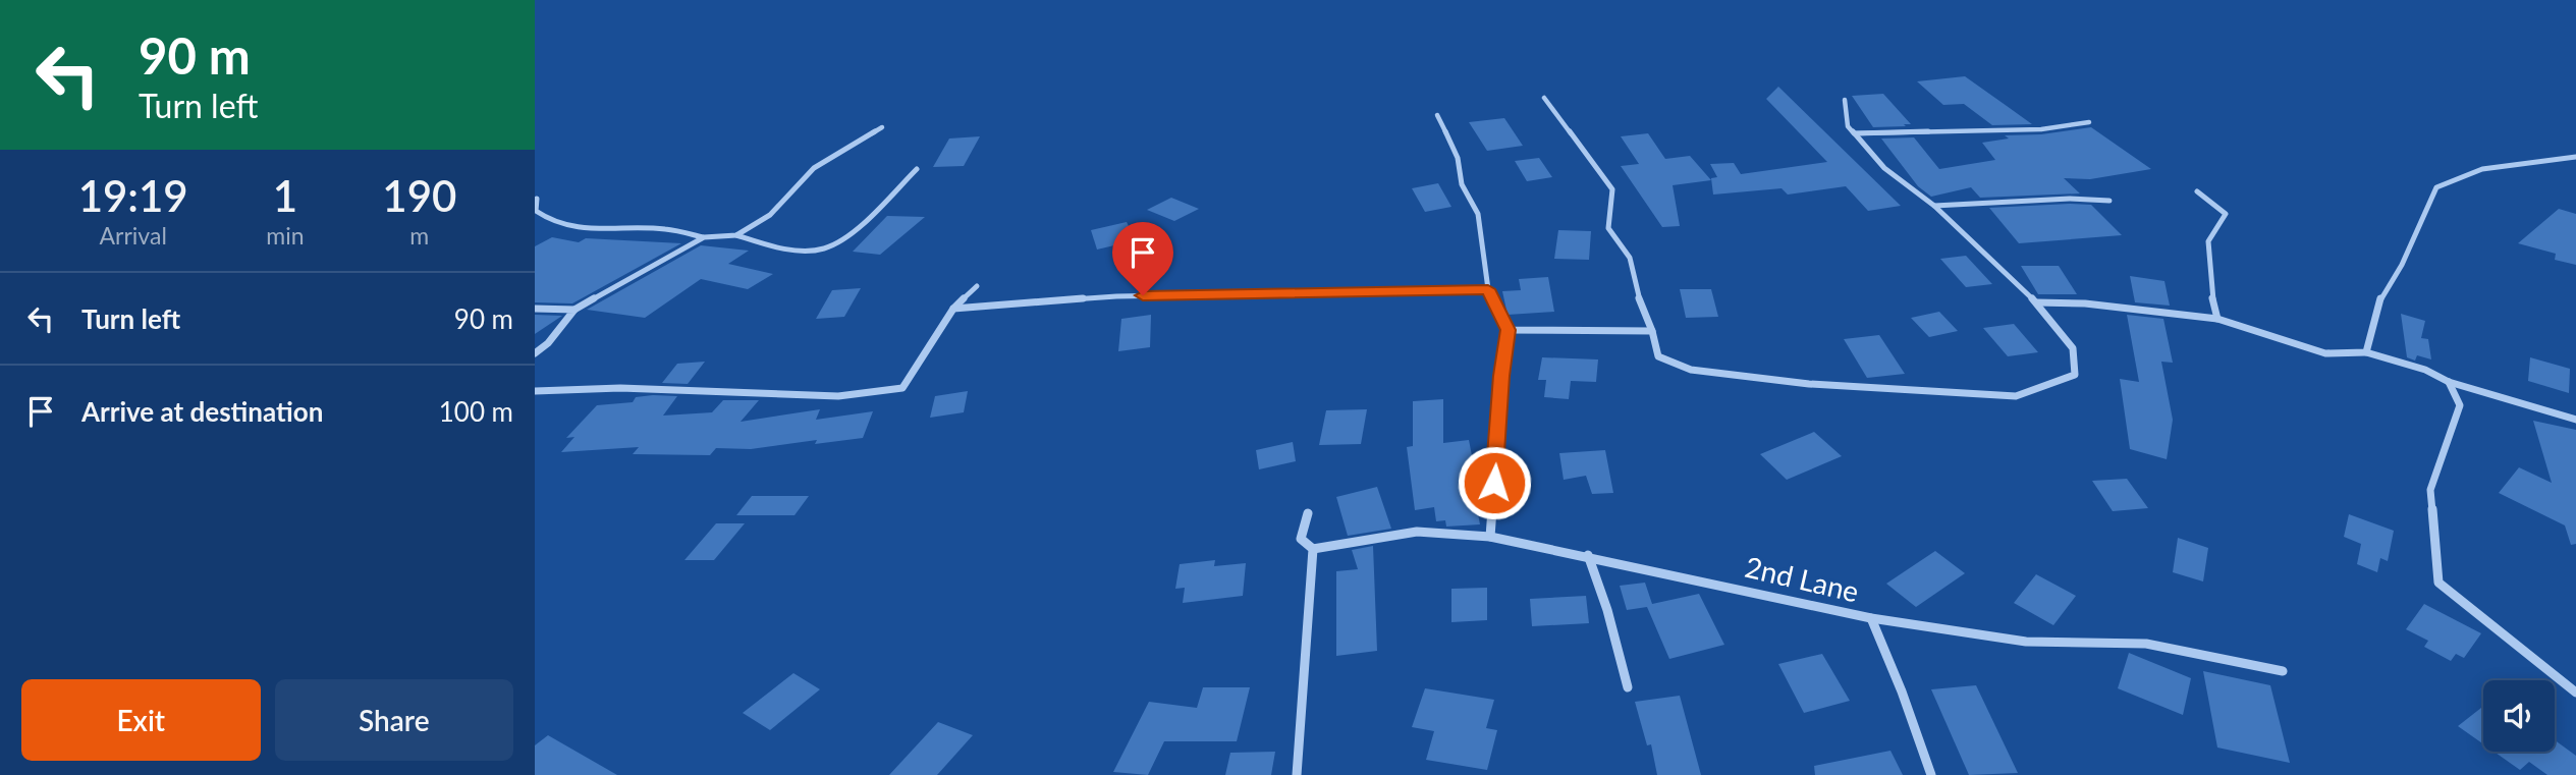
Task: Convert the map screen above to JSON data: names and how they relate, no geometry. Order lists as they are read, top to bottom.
{
  "streets": {
    "street": ["2nd Lane"]
  },
  "page": {
    "turn": ["90 m", "Turn left"],
    "eta": [
      "19:19",
      "Arrival",
      "1",
      "min",
      "190",
      "m"
    ],
    "list": [
      {
        "name": "Turn left",
        "value": "90 m"
      },
      {
        "name": "Arrive at destination",
        "value": "100 m"
      }
    ],
    "buttons": ["Exit", "Share"]
  }
}
